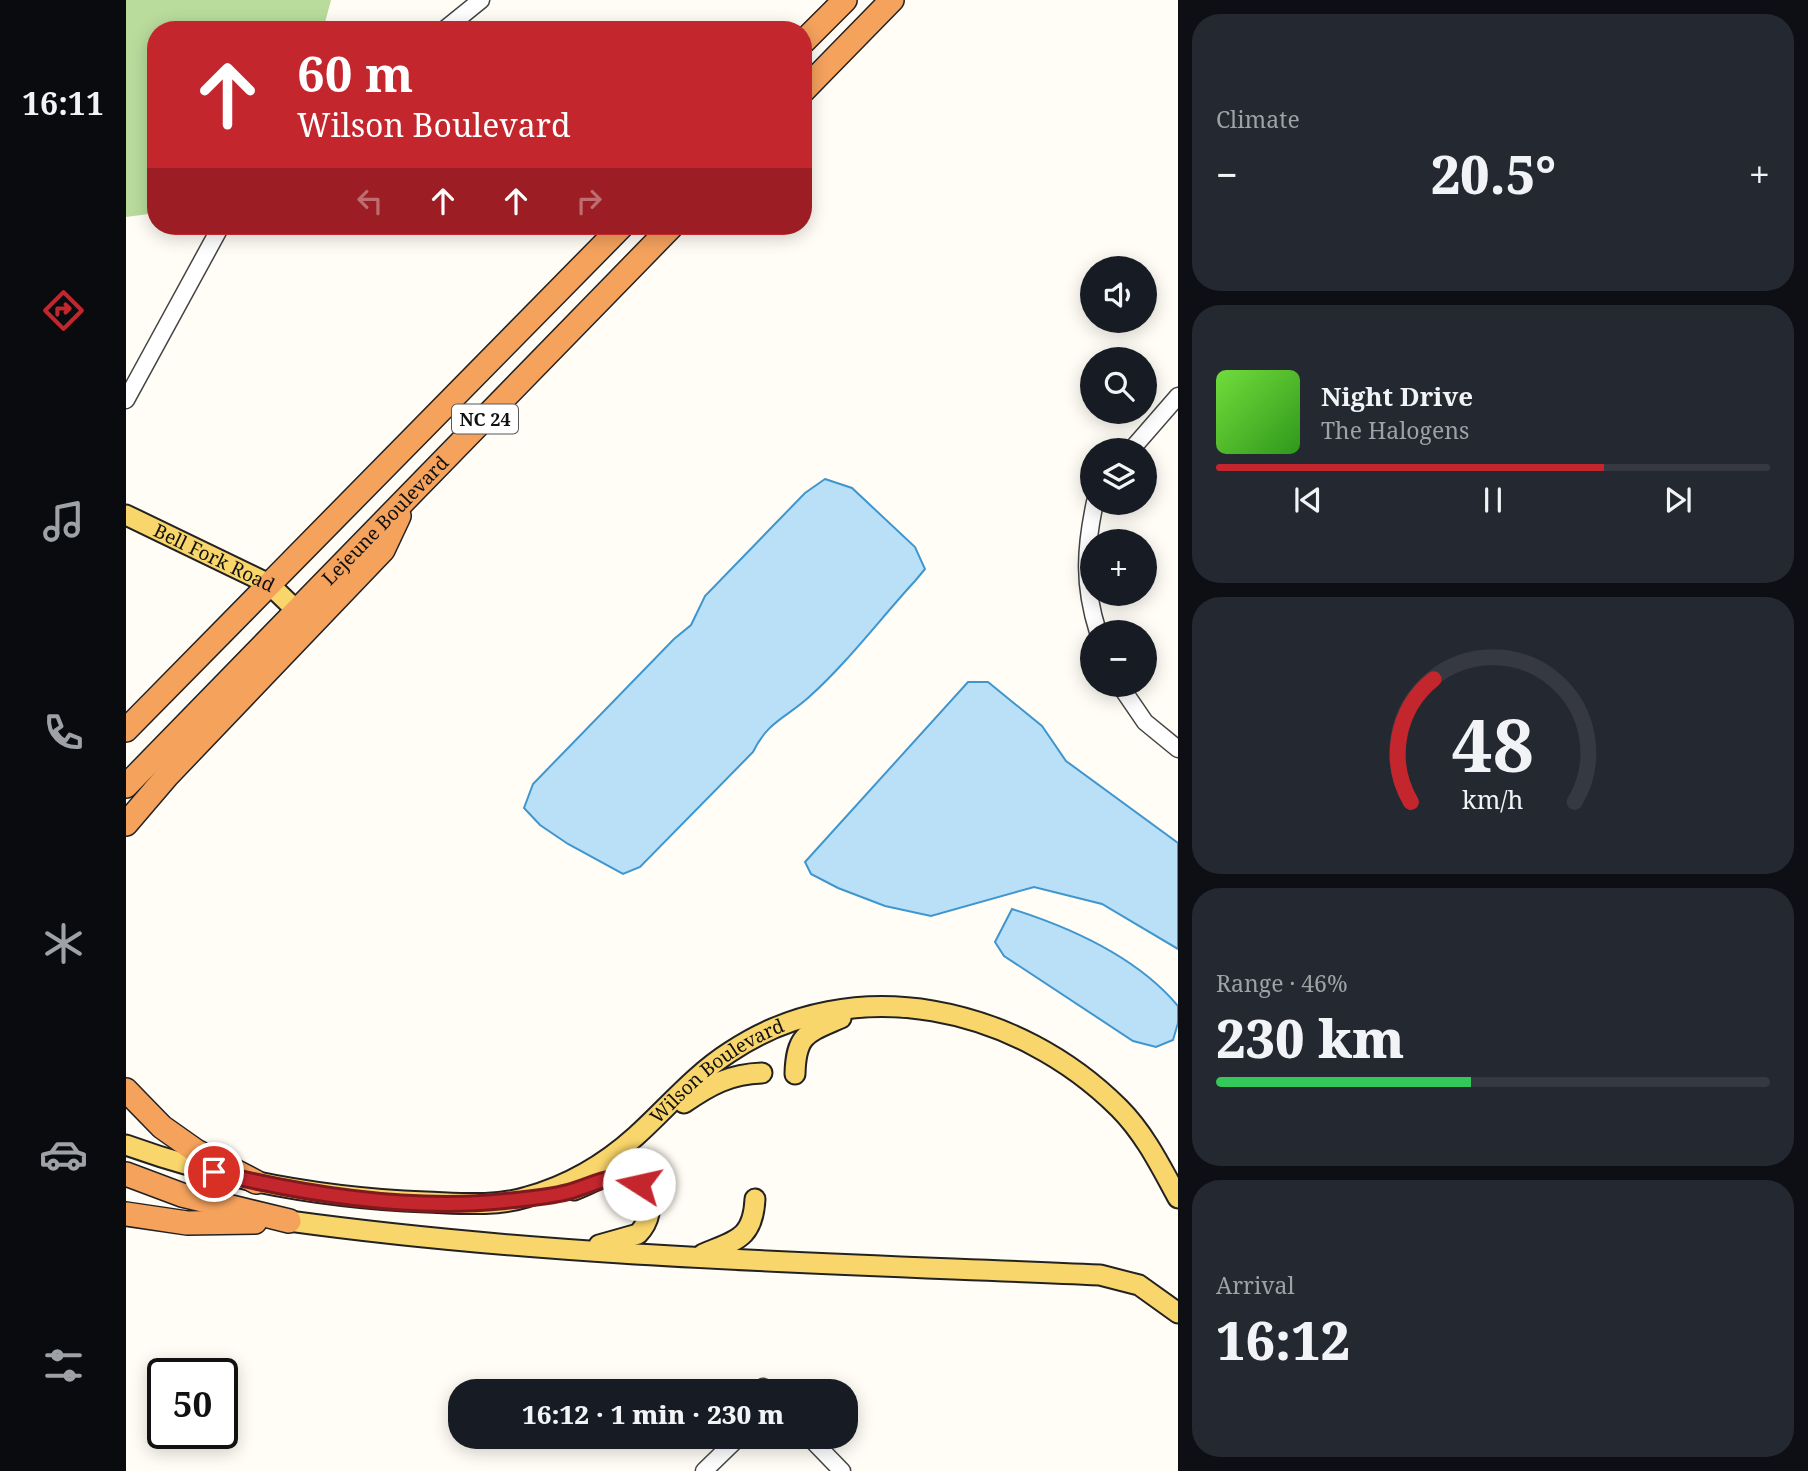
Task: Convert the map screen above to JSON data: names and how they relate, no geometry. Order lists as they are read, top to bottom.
{
  "streets": {
    "highway": ["NC 24", "Lejeune Boulevard"],
    "main road": ["Bell Fork Road", "Wilson Boulevard"]
  },
  "crossings": [
    ["Lejeune Boulevard", "Bell Fork Road"]
  ],
  "page": {
    "tabs": "16:11",
    "tile": [
      "Climate",
      ["Range · 46%", "230 km"],
      ["Arrival", "16:12"]
    ],
    "turn": ["60 m", "Wilson Boulevard"],
    "heat": ["−", "20.5°", "+"],
    "map_buttons": ["+", "−"],
    "song": ["Night Drive", "The Halogens"],
    "limit": "50",
    "trip": "16:12 · 1 min · 230 m",
    "gauge": ["48", "km/h"]
  }
}
